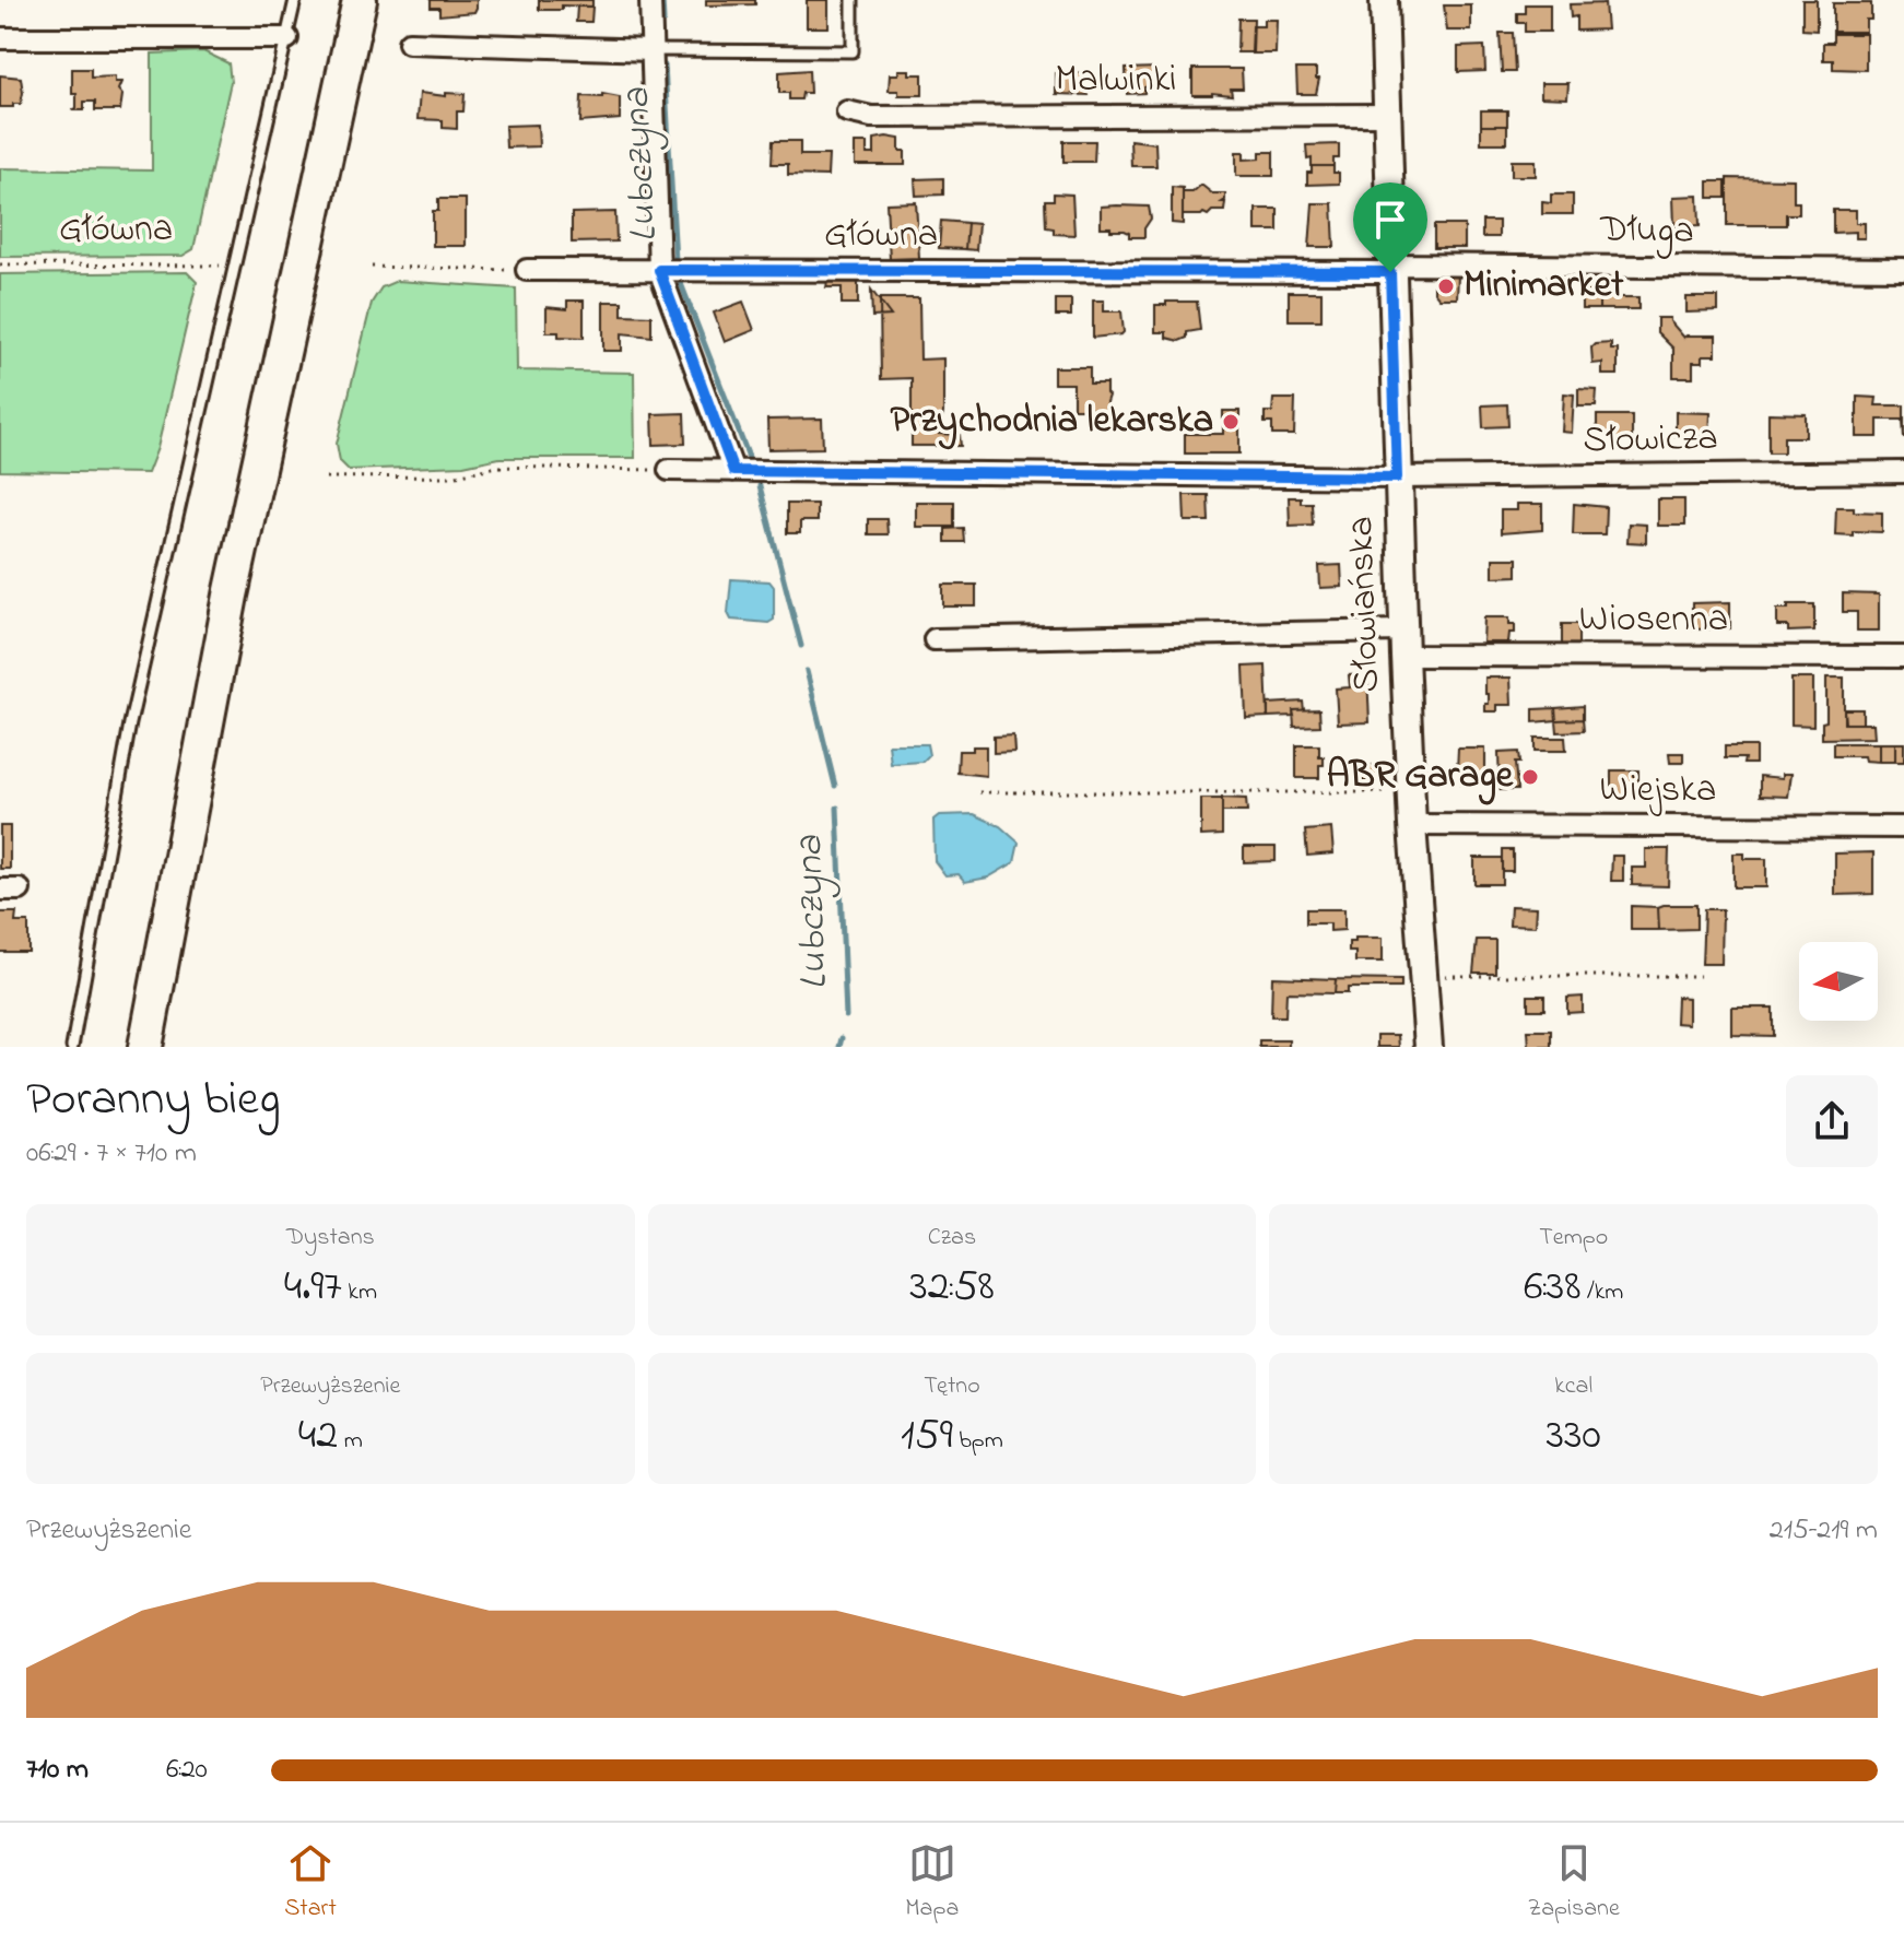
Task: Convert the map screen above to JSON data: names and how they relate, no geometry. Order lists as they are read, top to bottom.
{
  "streets": {
    "street": [
      "Malwinki",
      "Główna",
      "Długa",
      "Słowicza",
      "Słowiańska",
      "Wiosenna",
      "Wiejska"
    ]
  },
  "crossings": [
    ["Malwinki", "Słowiańska"],
    ["Główna", "Długa"],
    ["Główna", "Słowiańska"],
    ["Długa", "Słowiańska"],
    ["Słowicza", "Słowiańska"],
    ["Słowiańska", "Wiosenna"],
    ["Słowiańska", "Wiejska"]
  ],
  "water": ["Lubczyna"],
  "places": ["Minimarket", "Przychodnia lekarska", "ABR Garage"],
  "north": "left",
  "page": {
    "heading": ["Poranny bieg", "06:29 · 7 × 710 m"],
    "stats": [
      ["Dystans", "4.97 km"],
      ["Czas", "32:58"],
      ["Tempo", "6:38 /km"],
      ["Przewyższenie", "42 m"],
      ["Tętno", "159 bpm"],
      ["kcal", "330"]
    ],
    "chart": ["Przewyższenie", "215–219 m"],
    "list": [
      {
        "name": "710 m",
        "note": "6:20"
      }
    ],
    "tabs": ["Start", "Mapa", "Zapisane"]
  }
}
